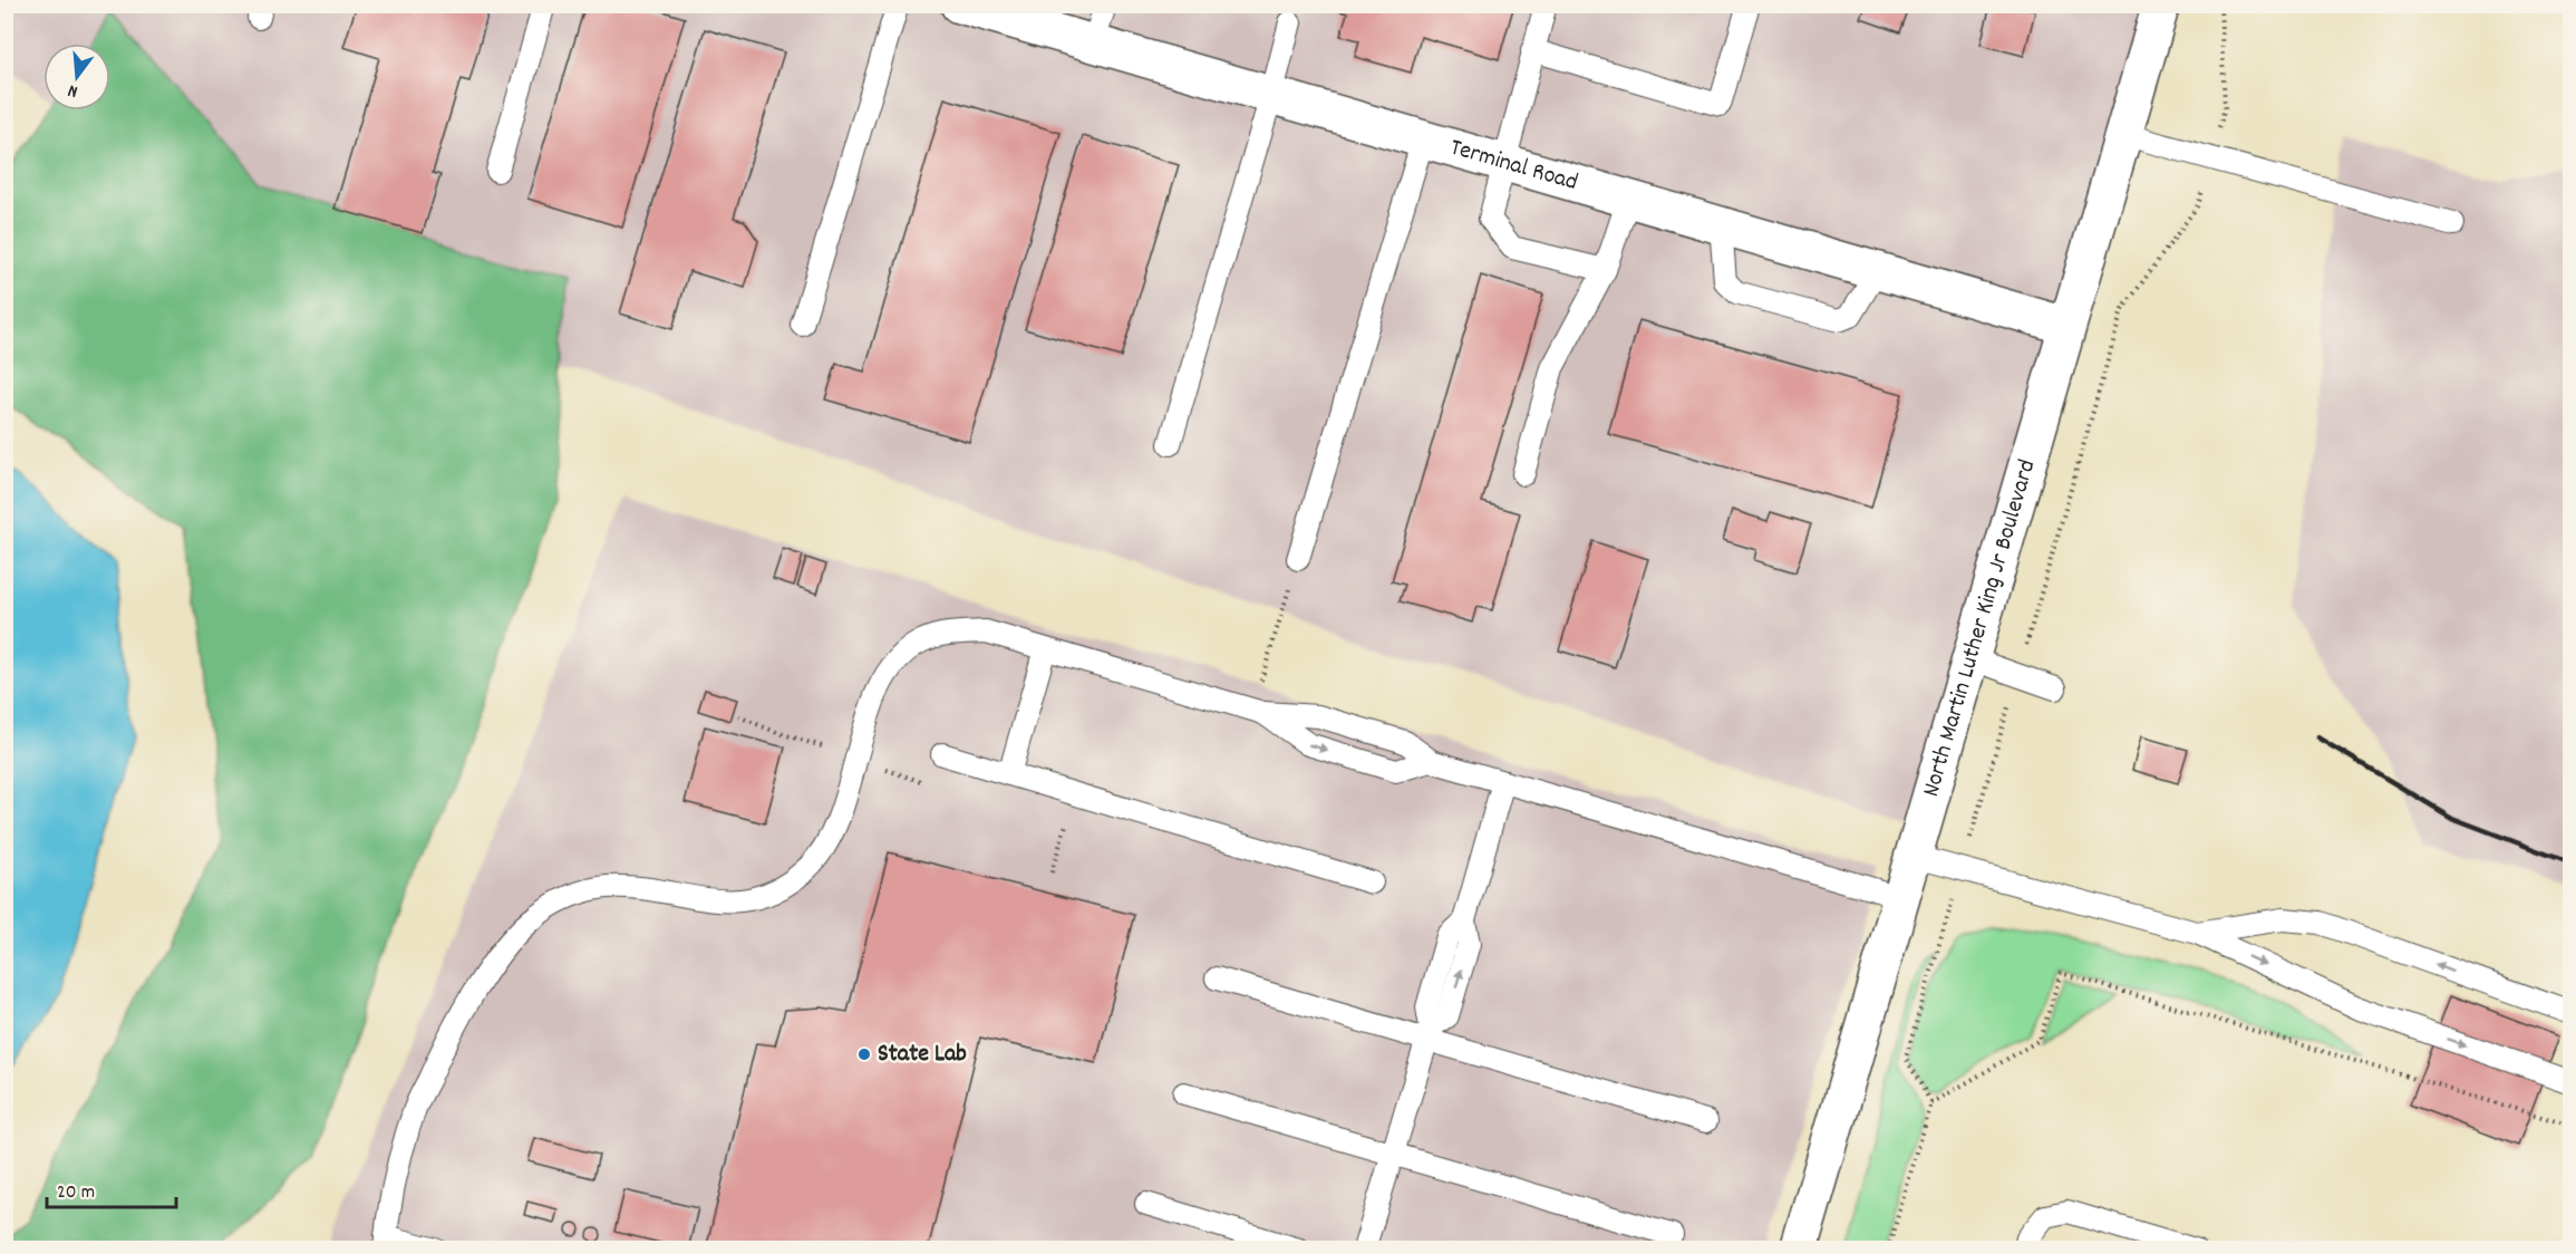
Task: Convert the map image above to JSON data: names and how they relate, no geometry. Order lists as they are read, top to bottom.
{
  "streets": {
    "street": ["Terminal Road", "North Martin Luther King Jr Boulevard"]
  },
  "crossings": [
    ["Terminal Road", "North Martin Luther King Jr Boulevard"]
  ],
  "places": ["State Lab"],
  "scale_bar": "20 m",
  "north": "bottom"
}
